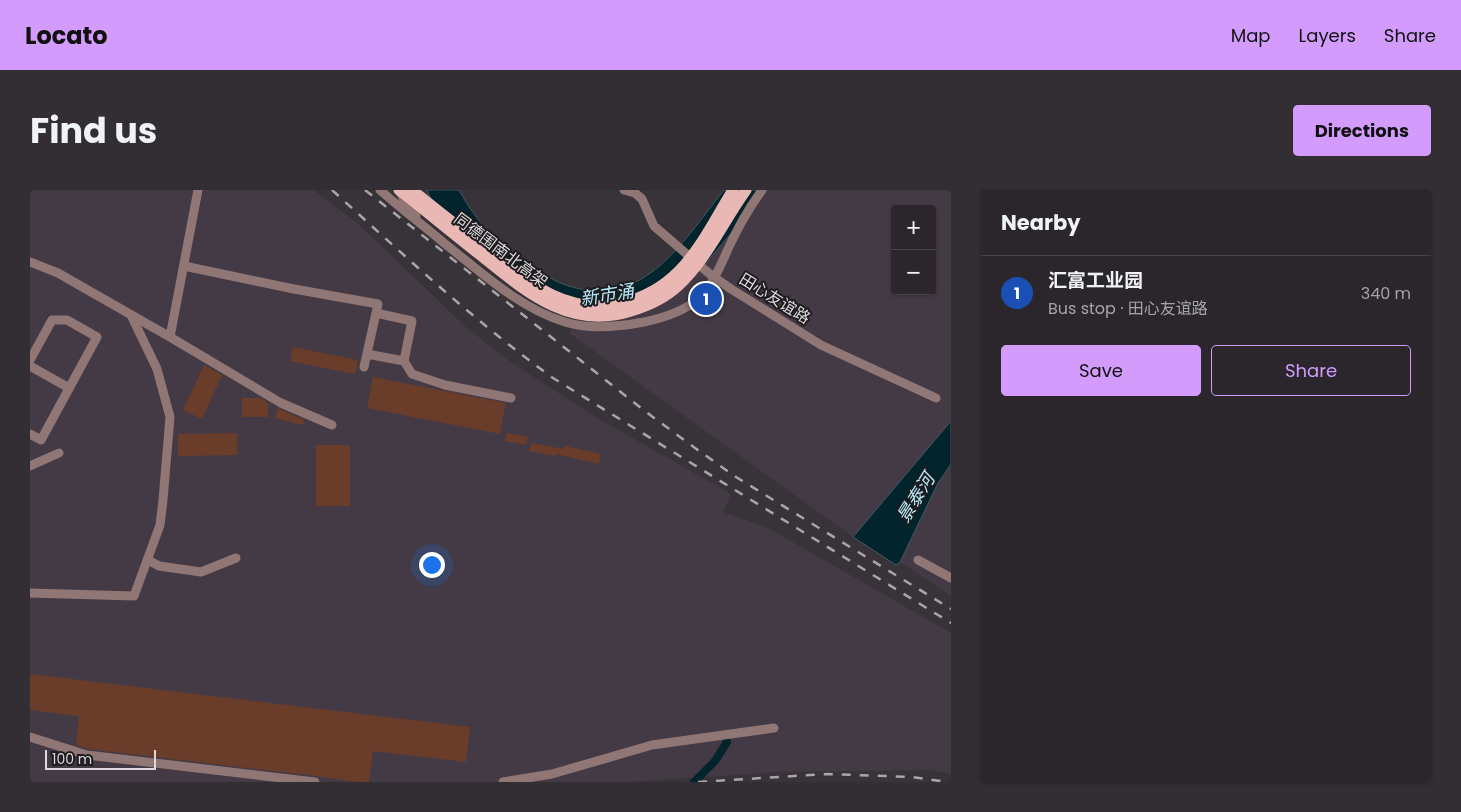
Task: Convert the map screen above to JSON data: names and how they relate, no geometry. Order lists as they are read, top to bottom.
{
  "streets": {
    "main road": ["同德围南北高架"],
    "street": ["田心友谊路"]
  },
  "water": ["新市涌", "景泰河"],
  "scale_bar": "100 m",
  "page": {
    "header": "Locato",
    "nav": ["Map", "Layers", "Share"],
    "title": "Find us",
    "buttons": [
      "Directions",
      ["Save", "Share"]
    ],
    "heading": "Nearby",
    "map_buttons": ["+", "−"],
    "list": [
      {
        "mark": "1",
        "name": "汇富工业园",
        "note": "Bus stop · 田心友谊路",
        "value": "340 m"
      }
    ],
    "pins": "1",
    "scale": "100 m"
  }
}
